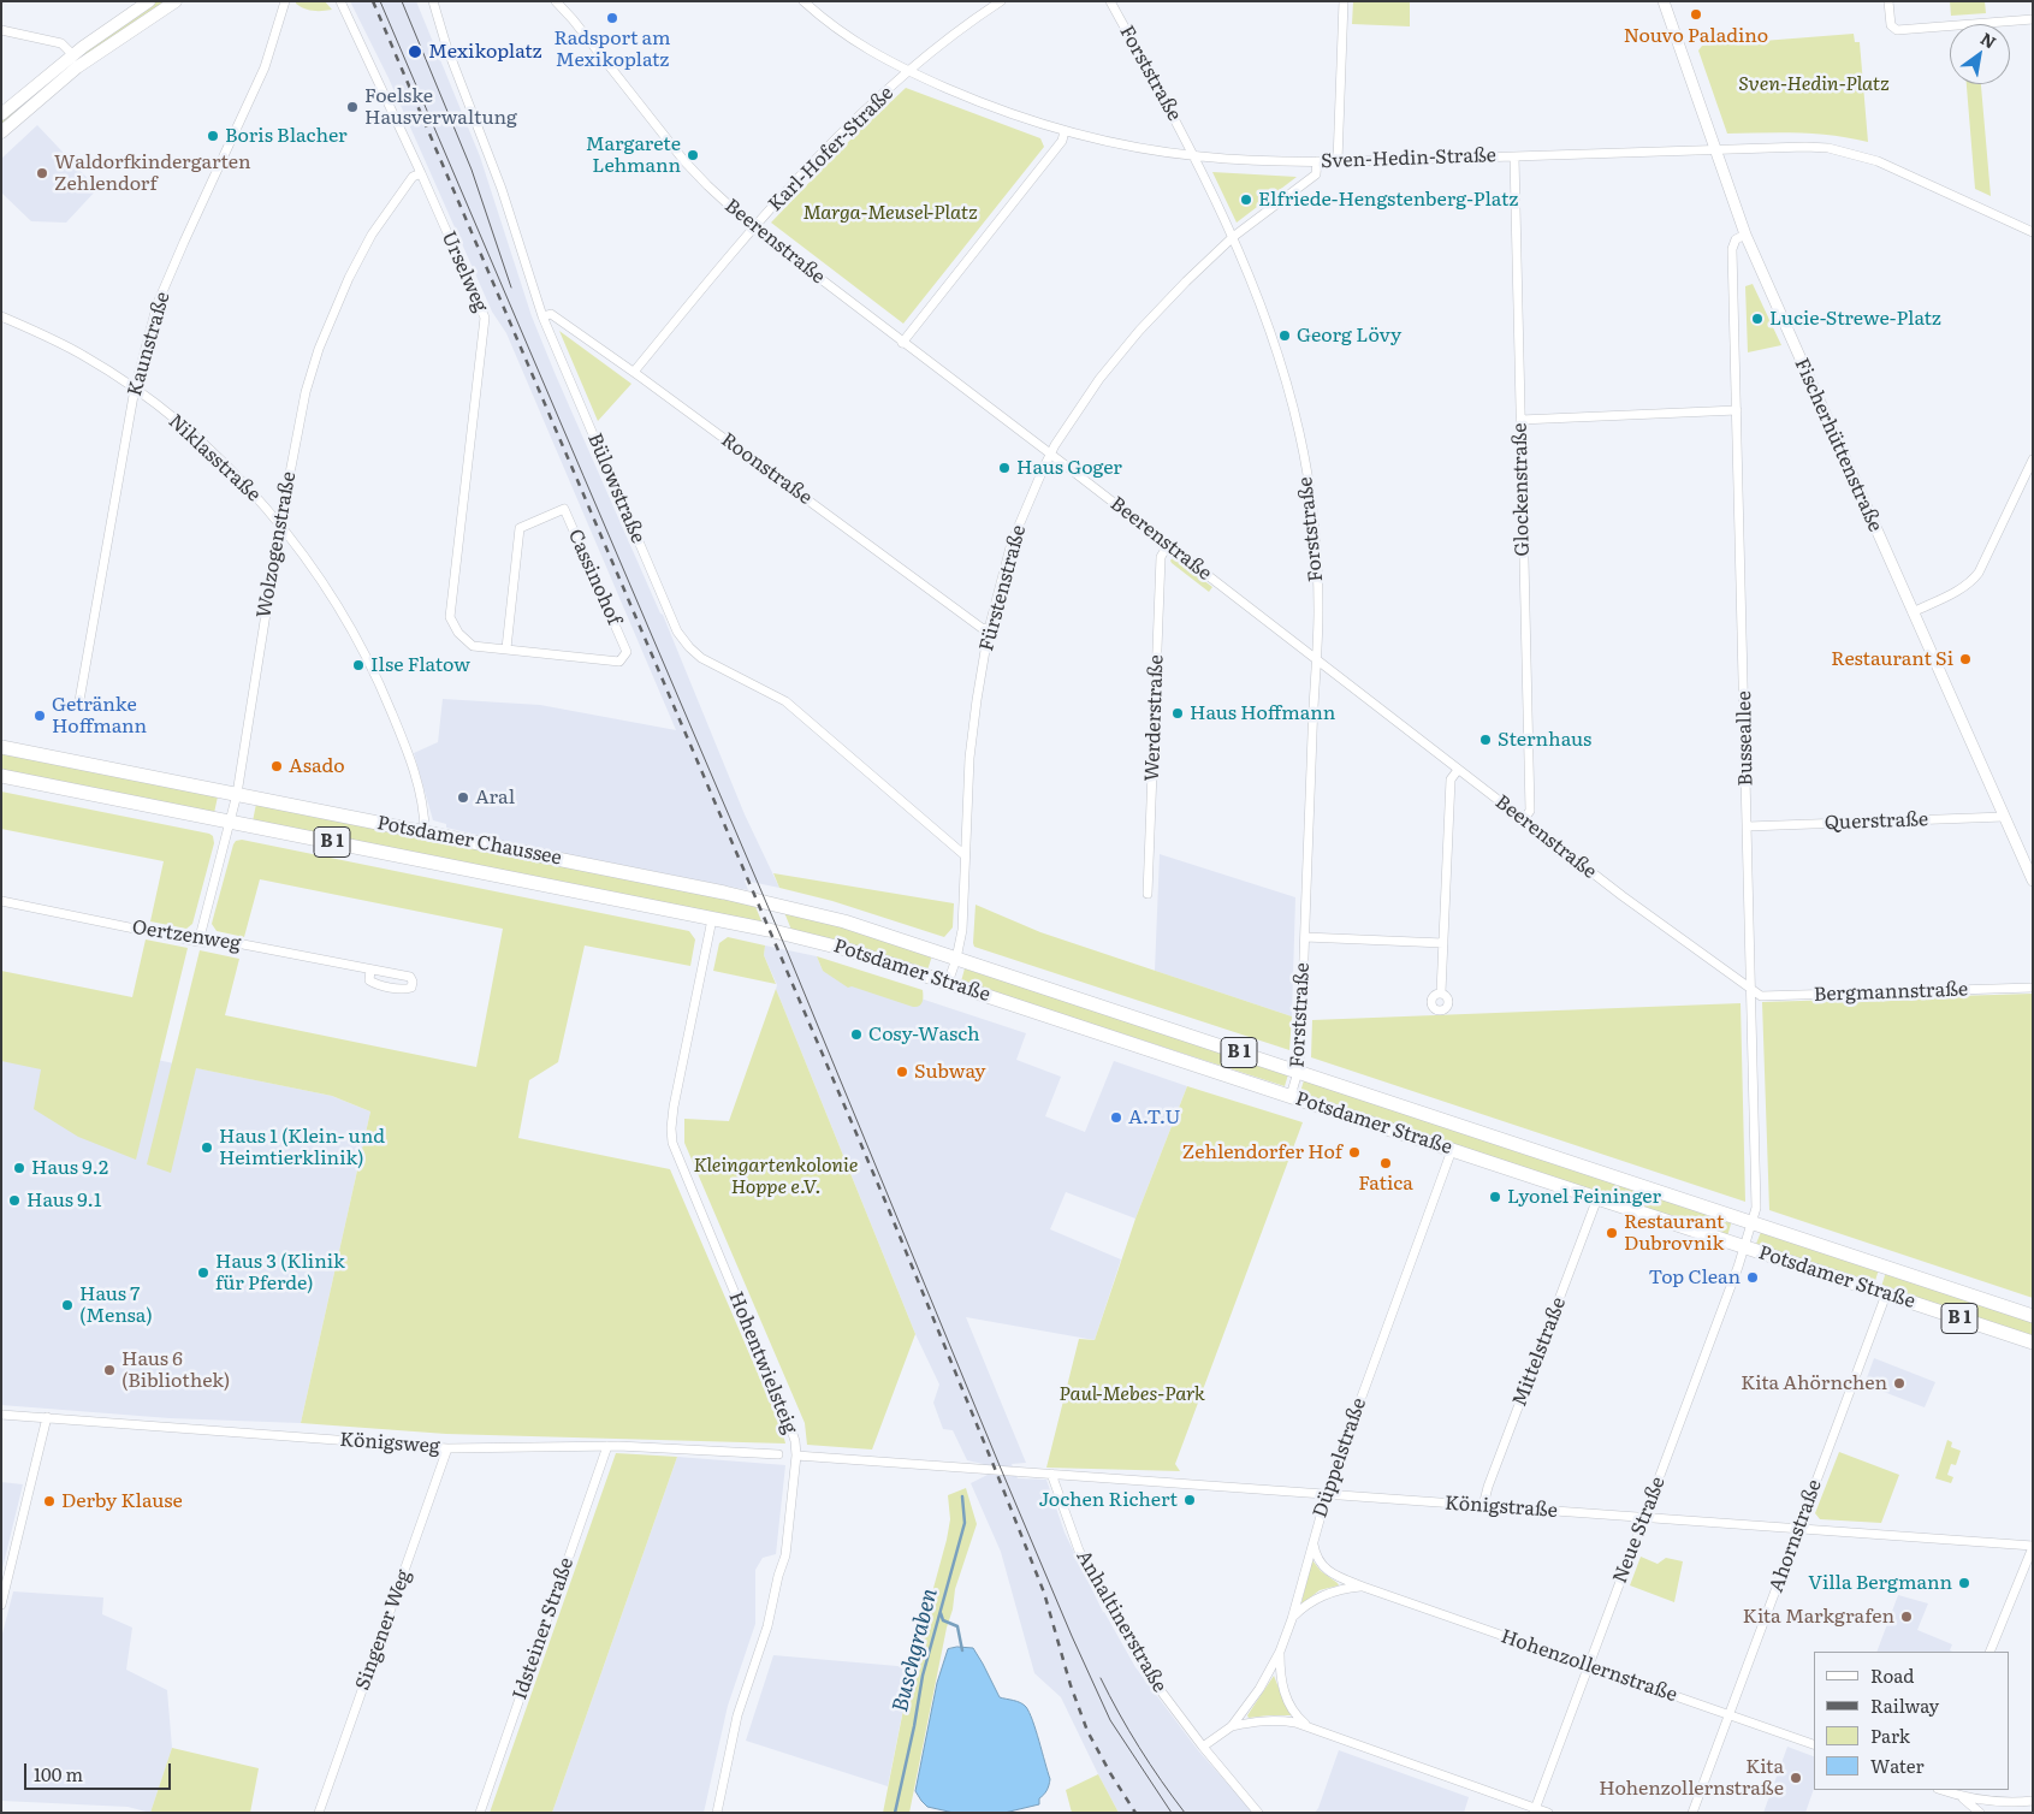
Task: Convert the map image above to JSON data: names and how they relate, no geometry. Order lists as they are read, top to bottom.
{
  "streets": {
    "main road": ["Potsdamer Chaussee", "B 1", "Potsdamer Straße"],
    "street": [
      "Forststraße",
      "Karl-Hofer-Straße",
      "Sven-Hedin-Straße",
      "Beerenstraße",
      "Urselweg",
      "Kaunstraße",
      "Fischerhüttenstraße",
      "Niklasstraße",
      "Roonstraße",
      "Bülowstraße",
      "Glockenstraße",
      "Wolzogenstraße",
      "Cassinohof",
      "Fürstenstraße",
      "Werderstraße",
      "Busseallee",
      "Querstraße",
      "Oertzenweg",
      "Bergmannstraße",
      "Mittelstraße",
      "Hohentwielsteig",
      "Königsweg",
      "Düppelstraße",
      "Königstraße",
      "Neue Straße",
      "Ahornstraße",
      "Anhaltinerstraße",
      "Idsteiner Straße",
      "Singener Weg",
      "Hohenzollernstraße"
    ]
  },
  "crossings": [
    ["Forststraße", "Sven-Hedin-Straße"],
    ["Forststraße", "Beerenstraße"],
    ["Forststraße", "Fürstenstraße"],
    ["Forststraße", "Potsdamer Straße"],
    ["Karl-Hofer-Straße", "Sven-Hedin-Straße"],
    ["Karl-Hofer-Straße", "Beerenstraße"],
    ["Karl-Hofer-Straße", "Roonstraße"],
    ["Sven-Hedin-Straße", "Fischerhüttenstraße"],
    ["Sven-Hedin-Straße", "Glockenstraße"],
    ["Sven-Hedin-Straße", "Fürstenstraße"],
    ["Beerenstraße", "Glockenstraße"],
    ["Beerenstraße", "Fürstenstraße"],
    ["Beerenstraße", "Werderstraße"],
    ["Beerenstraße", "Busseallee"],
    ["Beerenstraße", "Bergmannstraße"],
    ["Urselweg", "Wolzogenstraße"],
    ["Urselweg", "Cassinohof"],
    ["Kaunstraße", "Niklasstraße"],
    ["Fischerhüttenstraße", "Busseallee"],
    ["Fischerhüttenstraße", "Querstraße"],
    ["Niklasstraße", "Wolzogenstraße"],
    ["Niklasstraße", "Potsdamer Chaussee"],
    ["Roonstraße", "Bülowstraße"],
    ["Roonstraße", "Fürstenstraße"],
    ["Bülowstraße", "Fürstenstraße"],
    ["Wolzogenstraße", "Potsdamer Chaussee"],
    ["Wolzogenstraße", "Oertzenweg"],
    ["Fürstenstraße", "Potsdamer Straße"],
    ["Busseallee", "Querstraße"],
    ["Busseallee", "Potsdamer Straße"],
    ["Busseallee", "Bergmannstraße"],
    ["Busseallee", "Neue Straße"],
    ["Potsdamer Chaussee", "Potsdamer Straße"],
    ["Potsdamer Chaussee", "Hohentwielsteig"],
    ["Potsdamer Straße", "Mittelstraße"],
    ["Potsdamer Straße", "Hohentwielsteig"],
    ["Potsdamer Straße", "Düppelstraße"],
    ["Potsdamer Straße", "Neue Straße"],
    ["Potsdamer Straße", "Ahornstraße"],
    ["Mittelstraße", "Königstraße"],
    ["Hohentwielsteig", "Königstraße"],
    ["Königsweg", "Idsteiner Straße"],
    ["Königsweg", "Singener Weg"],
    ["Düppelstraße", "Königstraße"],
    ["Düppelstraße", "Anhaltinerstraße"],
    ["Düppelstraße", "Hohenzollernstraße"],
    ["Königstraße", "Neue Straße"],
    ["Königstraße", "Ahornstraße"],
    ["Königstraße", "Anhaltinerstraße"],
    ["Neue Straße", "Hohenzollernstraße"],
    ["Ahornstraße", "Hohenzollernstraße"]
  ],
  "water": ["Buschgraben"],
  "parks": [
    "Sven-Hedin-Platz",
    "Marga-Meusel-Platz",
    "Kleingartenkolonie Hoppe e.V.",
    "Paul-Mebes-Park"
  ],
  "places": [
    "Nouvo Paladino",
    "Radsport am Mexikoplatz",
    "Mexikoplatz",
    "Foelske Hausverwaltung",
    "Boris Blacher",
    "Margarete Lehmann",
    "Waldorfkindergarten Zehlendorf",
    "Elfriede-Hengstenberg-Platz",
    "Lucie-Strewe-Platz",
    "Georg Lövy",
    "Haus Goger",
    "Restaurant Si",
    "Ilse Flatow",
    "Haus Hoffmann",
    "Getränke Hoffmann",
    "Sternhaus",
    "Asado",
    "Aral",
    "Cosy-Wasch",
    "Subway",
    "A.T.U",
    "Haus 1 (Klein- und Heimtierklinik)",
    "Zehlendorfer Hof",
    "Fatica",
    "Haus 9.2",
    "Lyonel Feininger",
    "Haus 9.1",
    "Restaurant Dubrovnik",
    "Haus 3 (Klinik für Pferde)",
    "Top Clean",
    "Haus 7 (Mensa)",
    "Haus 6 (Bibliothek)",
    "Kita Ahörnchen",
    "Jochen Richert",
    "Derby Klause",
    "Villa Bergmann",
    "Kita Markgrafen",
    "Kita Hohenzollernstraße"
  ],
  "legend": [
    "Road",
    "Railway",
    "Park",
    "Water"
  ],
  "scale_bar": "100 m",
  "north": "top right"
}
